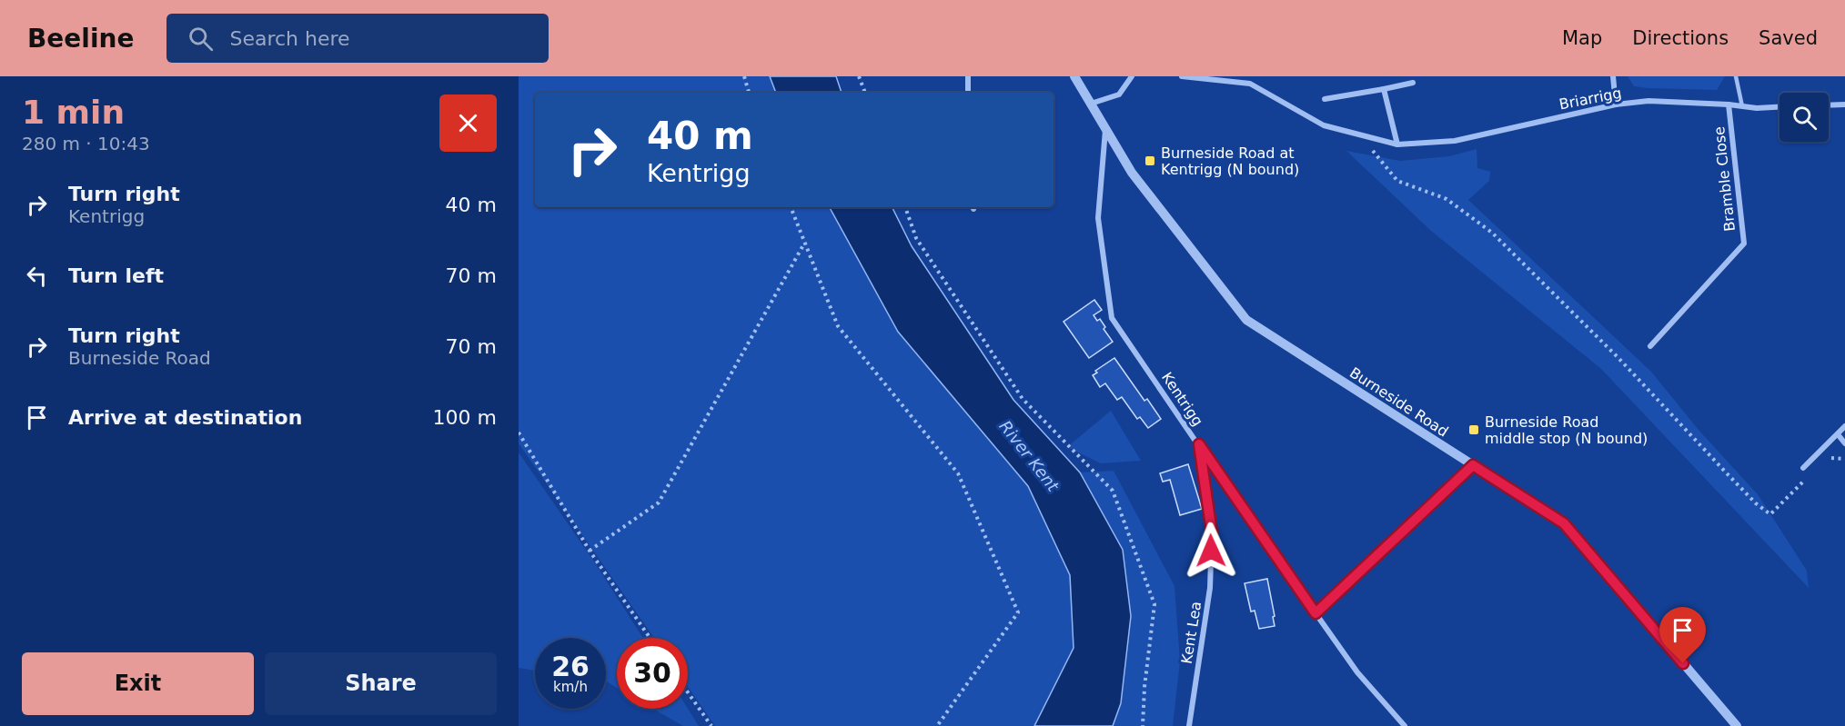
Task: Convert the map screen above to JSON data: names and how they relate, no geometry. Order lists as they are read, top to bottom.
{
  "streets": {
    "street": [
      "Briarrigg",
      "Bramble Close",
      "Kentrigg",
      "Burneside Road",
      "Kent Lea"
    ]
  },
  "crossings": [
    ["Briarrigg", "Bramble Close"],
    ["Kentrigg", "Burneside Road"],
    ["Kentrigg", "Kent Lea"]
  ],
  "water": ["River Kent"],
  "places": {
    "transit": ["Burneside Road at Kentrigg (N bound)", "Burneside Road middle stop (N bound)"]
  },
  "page": {
    "header": "Beeline",
    "search": "Search here",
    "nav": ["Map", "Directions", "Saved"],
    "heading": ["1 min", "280 m · 10:43"],
    "turn": ["40 m", "Kentrigg"],
    "list": [
      {
        "name": "Turn right",
        "note": "Kentrigg",
        "value": "40 m"
      },
      {
        "name": "Turn left",
        "value": "70 m"
      },
      {
        "name": "Turn right",
        "note": "Burneside Road",
        "value": "70 m"
      },
      {
        "name": "Arrive at destination",
        "value": "100 m"
      }
    ],
    "speed": "26 km/h",
    "limit": "30",
    "buttons": ["Exit", "Share"]
  }
}
